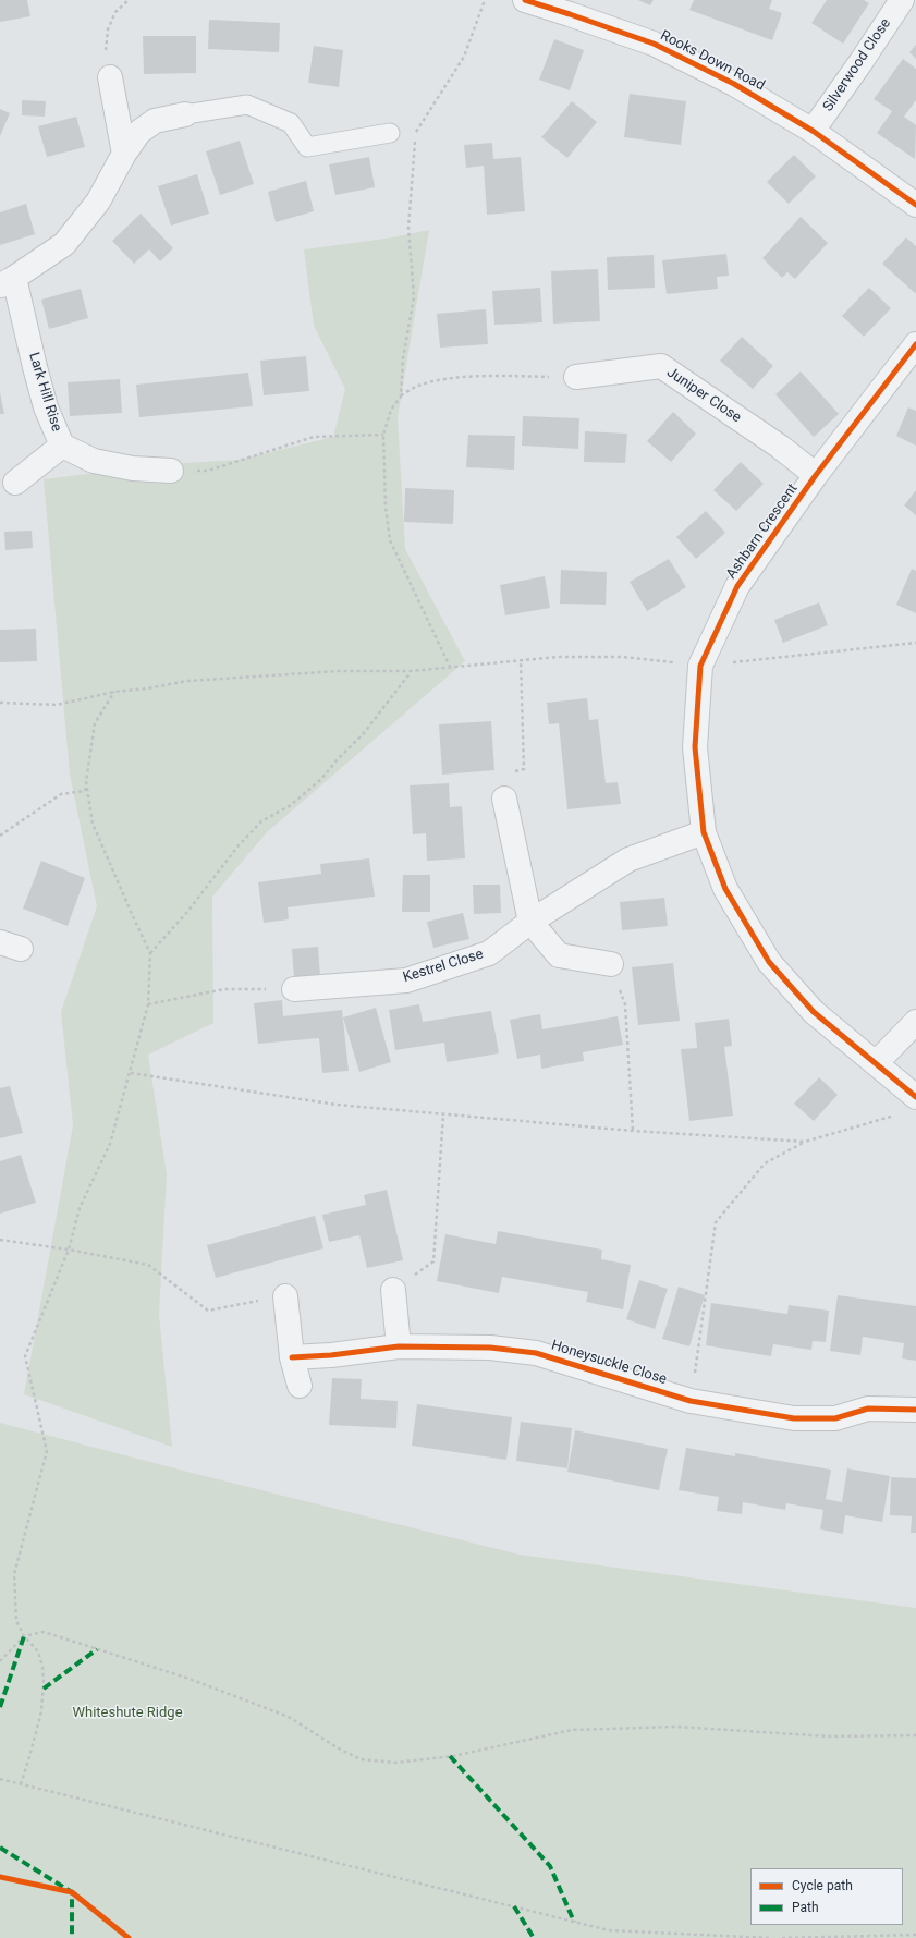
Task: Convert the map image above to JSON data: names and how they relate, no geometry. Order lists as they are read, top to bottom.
{
  "streets": {
    "street": [
      "Rooks Down Road",
      "Silverwood Close",
      "Lark Hill Rise",
      "Juniper Close",
      "Ashbarn Crescent",
      "Kestrel Close",
      "Honeysuckle Close"
    ]
  },
  "crossings": [
    ["Rooks Down Road", "Silverwood Close"],
    ["Juniper Close", "Ashbarn Crescent"],
    ["Ashbarn Crescent", "Kestrel Close"]
  ],
  "parks": ["Whiteshute Ridge"],
  "legend": ["Cycle path", "Path"]
}
